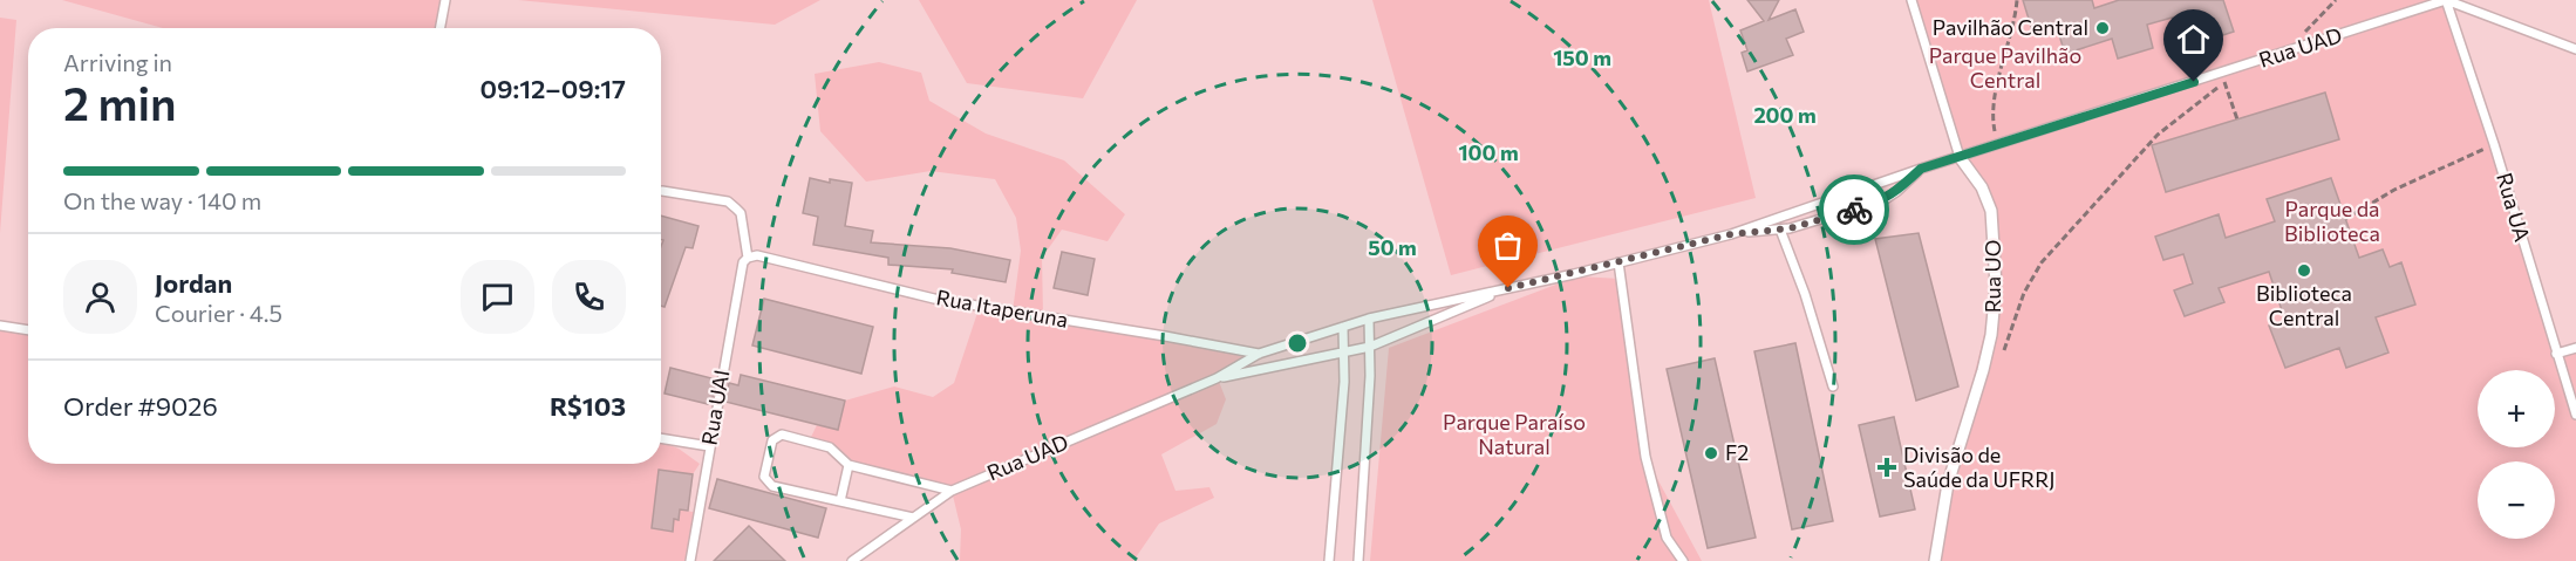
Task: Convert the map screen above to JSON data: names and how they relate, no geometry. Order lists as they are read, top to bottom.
{
  "streets": {
    "street": ["Rua UO"],
    "lane": [
      "Rua UAD",
      "Rua UA",
      "Rua Itaperuna",
      "Rua UAI"
    ]
  },
  "crossings": [
    ["Rua UAD", "Rua UA"],
    ["Rua UAD", "Rua UO"],
    ["Rua UAD", "Rua Itaperuna"],
    ["Rua Itaperuna", "Rua UAI"]
  ],
  "parks": ["Parque Pavilhão Central", "Parque da Biblioteca", "Parque Paraíso Natural"],
  "places": {
    "other": ["Pavilhão Central", "Biblioteca Central", "F2"],
    "health": ["Divisão de Saúde da UFRRJ"]
  },
  "page": {
    "heading": ["2 min", "Arriving in", "09:12–09:17"],
    "panel": [
      "Jordan",
      "Courier · 4.5",
      "Order #9026",
      "R$103"
    ],
    "bar": "On the way · 140 m",
    "map_buttons": ["+", "−"]
  },
  "rings": [
    "150 m",
    "200 m",
    "100 m",
    "50 m"
  ]
}
